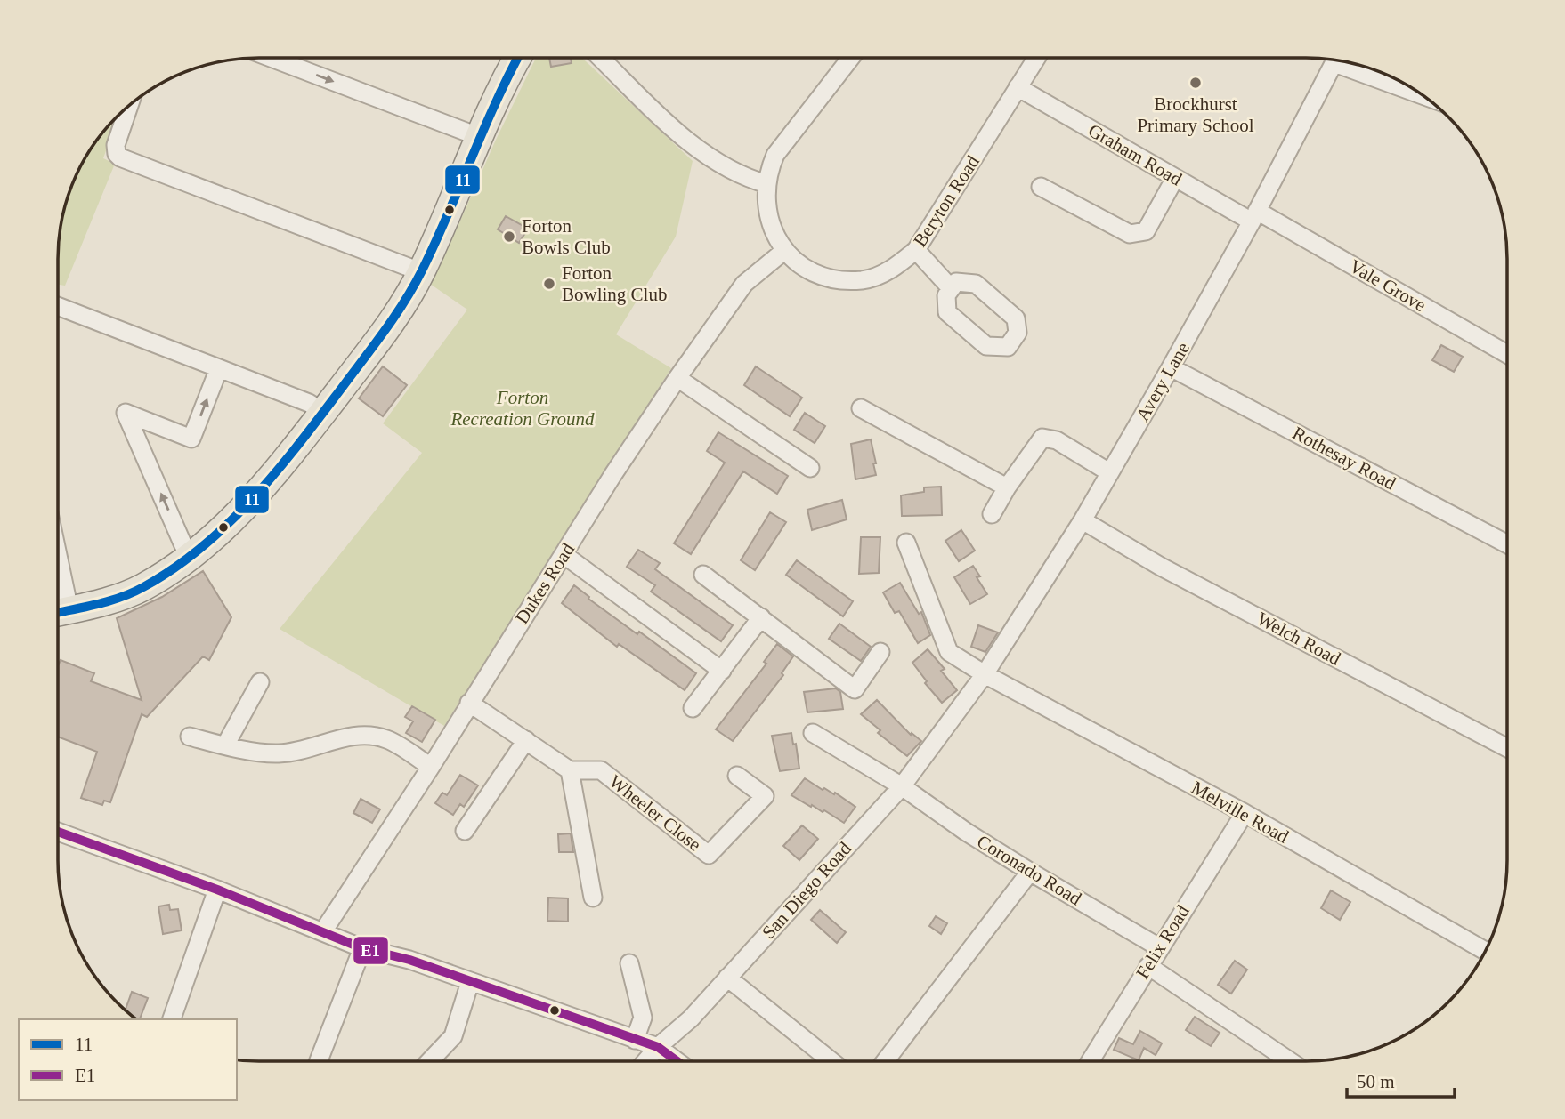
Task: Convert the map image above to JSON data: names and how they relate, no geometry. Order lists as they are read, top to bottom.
{
  "streets": {
    "street": [
      "Graham Road",
      "Beryton Road",
      "Vale Grove",
      "Avery Lane",
      "Rothesay Road",
      "Dukes Road",
      "Welch Road",
      "Melville Road",
      "Wheeler Close",
      "Coronado Road",
      "San Diego Road",
      "Felix Road"
    ]
  },
  "crossings": [
    ["Graham Road", "Beryton Road"],
    ["Graham Road", "Vale Grove"],
    ["Graham Road", "Avery Lane"],
    ["Beryton Road", "Dukes Road"],
    ["Vale Grove", "Avery Lane"],
    ["Avery Lane", "Rothesay Road"],
    ["Avery Lane", "Welch Road"],
    ["Avery Lane", "Melville Road"],
    ["Avery Lane", "San Diego Road"],
    ["Melville Road", "Felix Road"],
    ["Coronado Road", "San Diego Road"],
    ["Coronado Road", "Felix Road"]
  ],
  "parks": ["Forton Recreation Ground"],
  "places": ["Brockhurst Primary School", "Forton Bowls Club", "Forton Bowling Club"],
  "lines": ["transit line 11", "transit line E1"],
  "legend": ["11", "E1"],
  "scale_bar": "50 m"
}
